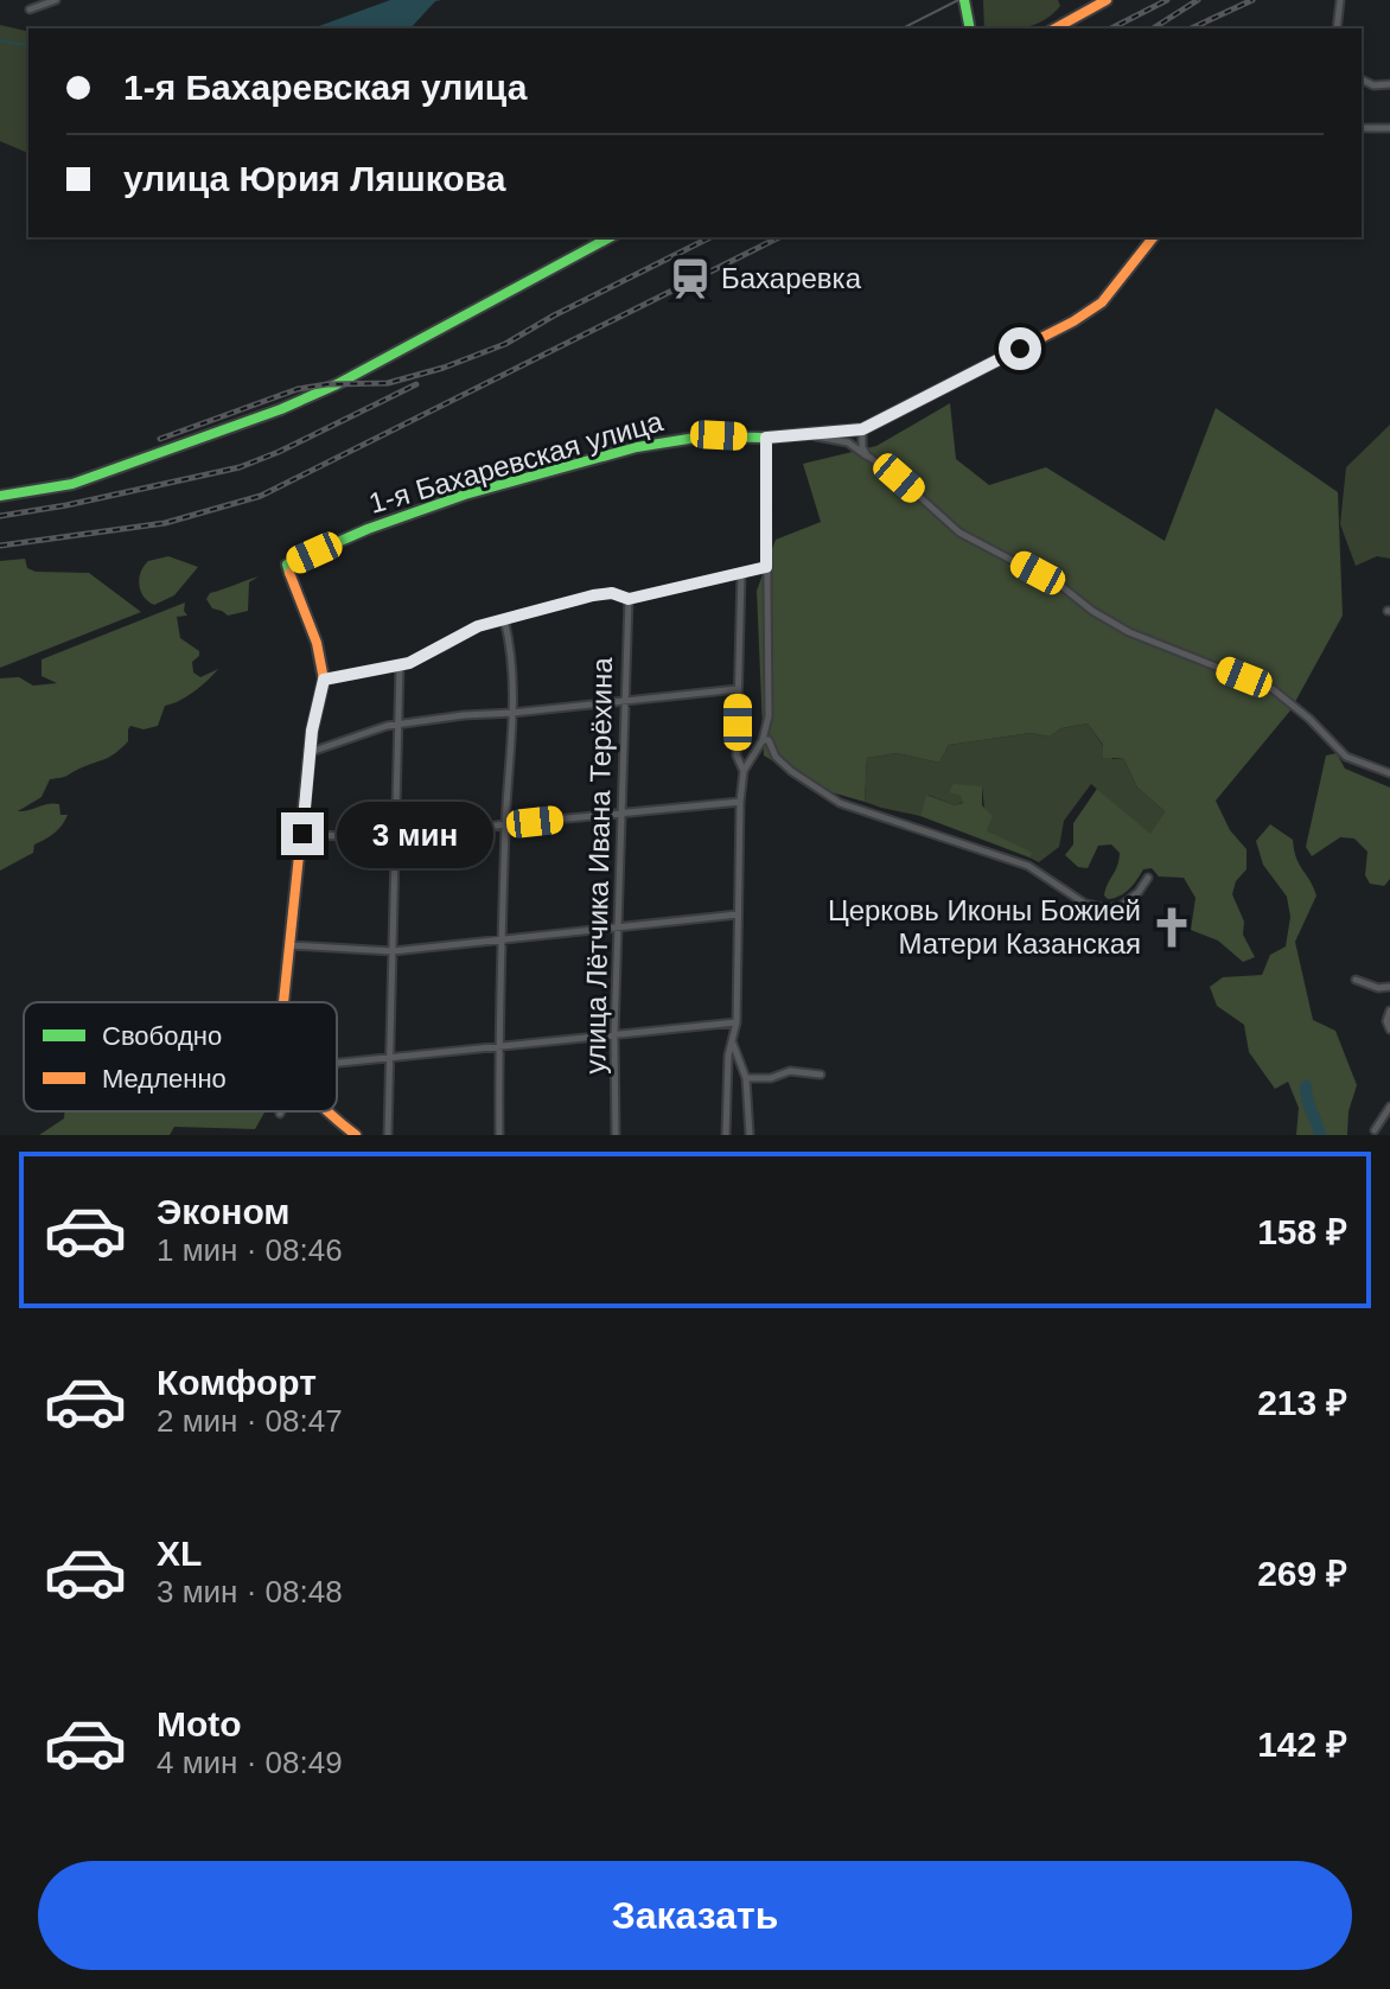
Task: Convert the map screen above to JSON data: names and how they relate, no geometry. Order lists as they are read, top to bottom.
{
  "streets": {
    "street": ["1-я Бахаревская улица", "улица Лётчика Ивана Терёхина"]
  },
  "places": {
    "station": ["Бахаревка"],
    "church": ["Церковь Иконы Божией Матери Казанская"]
  },
  "legend": ["Свободно", "Медленно"],
  "page": {
    "banner": ["1-я Бахаревская улица", "улица Юрия Ляшкова"],
    "bubble": "3 мин",
    "list": [
      {
        "name": "Эконом",
        "note": "1 мин · 08:46",
        "value": "158 ₽"
      },
      {
        "name": "Комфорт",
        "note": "2 мин · 08:47",
        "value": "213 ₽"
      },
      {
        "name": "XL",
        "note": "3 мин · 08:48",
        "value": "269 ₽"
      },
      {
        "name": "Moto",
        "note": "4 мин · 08:49",
        "value": "142 ₽"
      }
    ],
    "buttons": "Заказать"
  }
}
